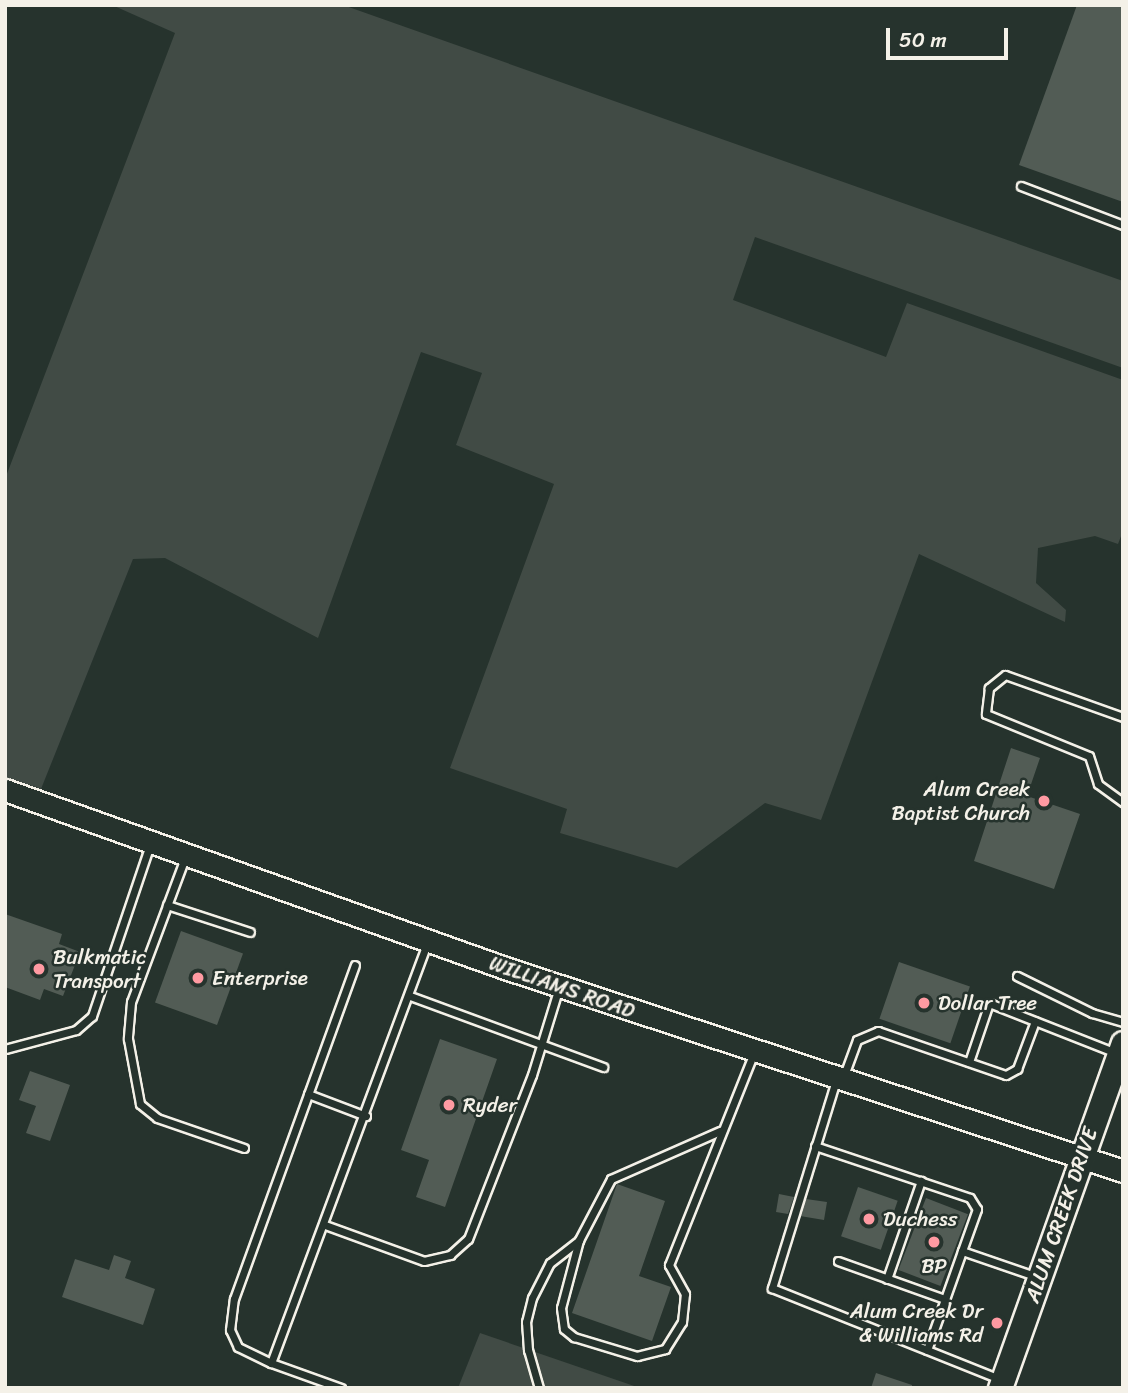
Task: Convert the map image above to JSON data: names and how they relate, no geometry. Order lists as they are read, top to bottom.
{
  "streets": {
    "main road": ["WILLIAMS ROAD", "ALUM CREEK DRIVE"]
  },
  "crossings": [
    ["WILLIAMS ROAD", "ALUM CREEK DRIVE"]
  ],
  "places": [
    "Alum Creek Baptist Church",
    "Bulkmatic Transport",
    "Enterprise",
    "Dollar Tree",
    "Ryder",
    "Duchess",
    "BP",
    "Alum Creek Dr & Williams Rd"
  ],
  "scale_bar": "50 m"
}
